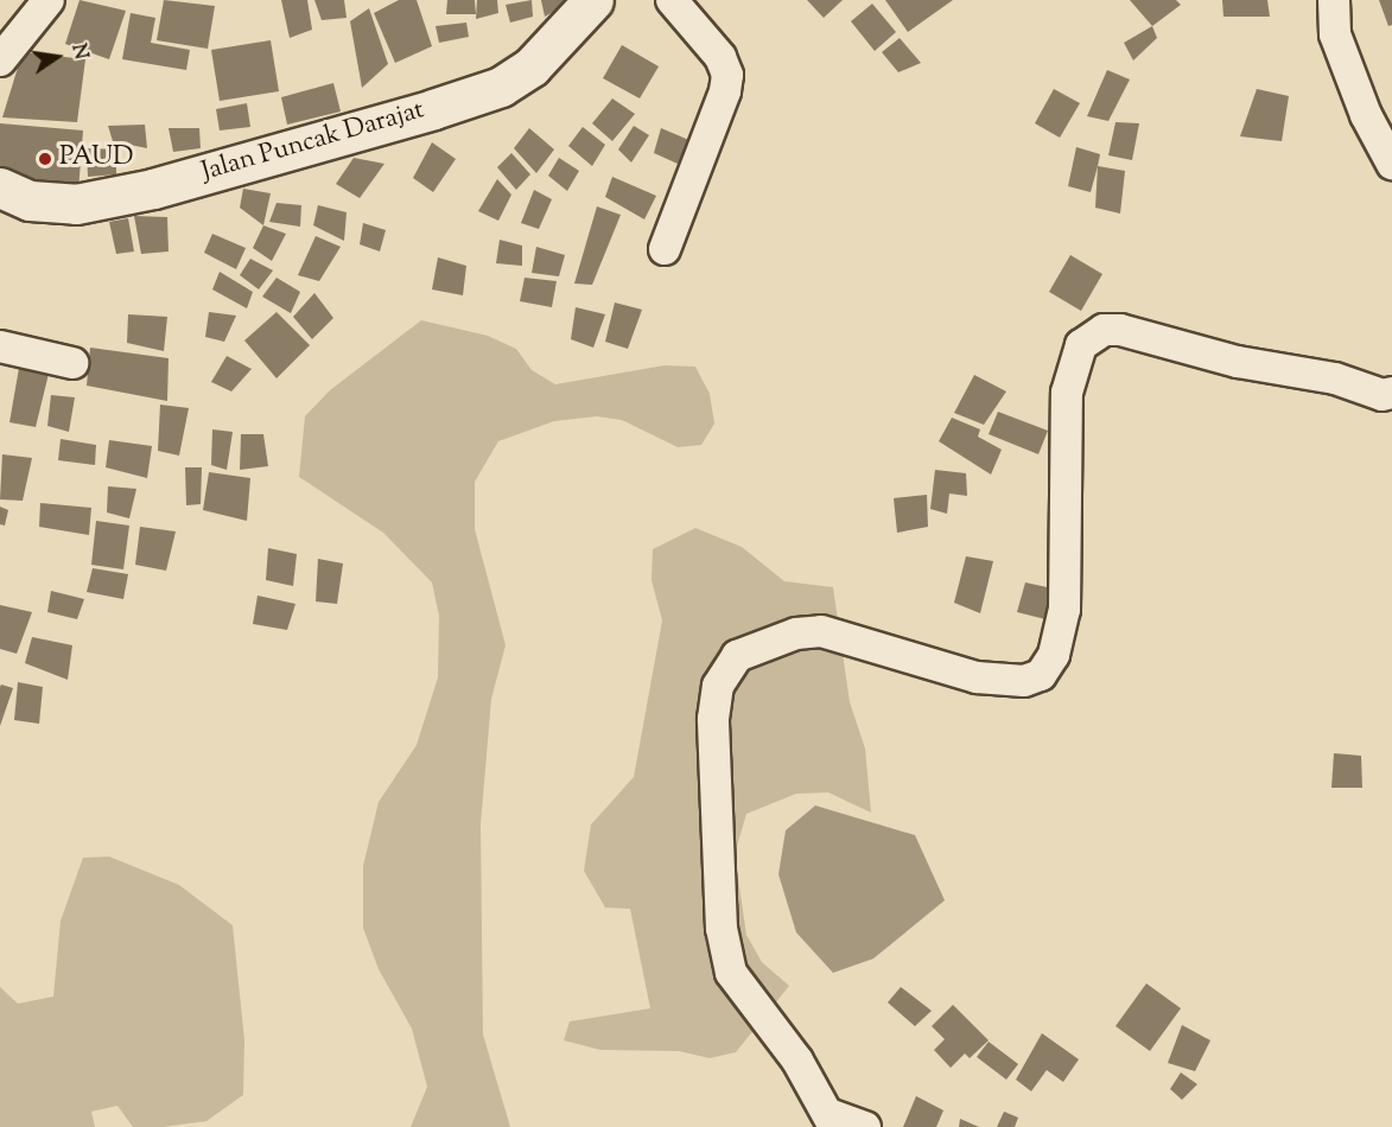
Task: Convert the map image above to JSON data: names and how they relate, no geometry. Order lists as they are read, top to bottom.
{
  "streets": {
    "street": ["Jalan Puncak Darajat"]
  },
  "places": ["PAUD"],
  "north": "right"
}
